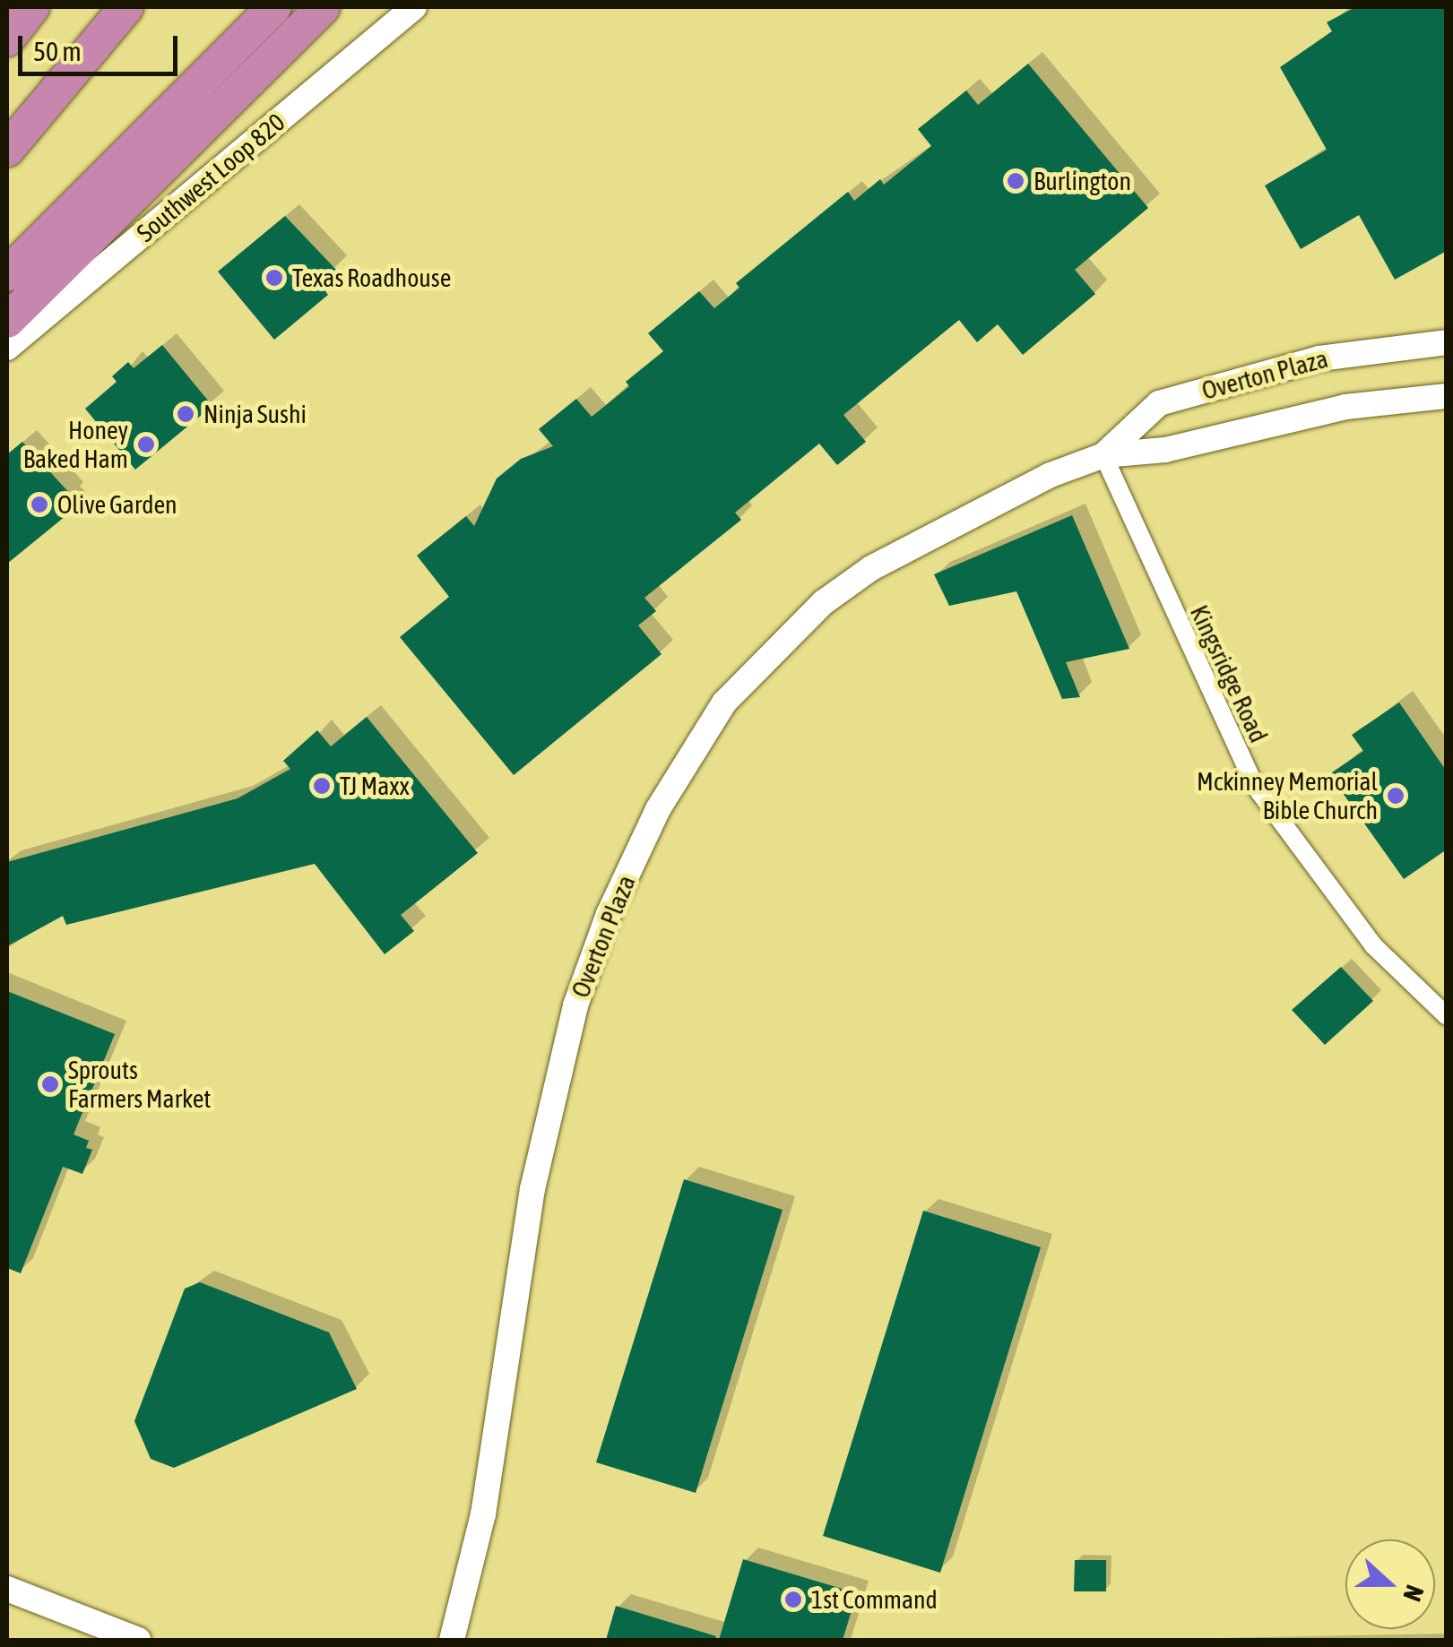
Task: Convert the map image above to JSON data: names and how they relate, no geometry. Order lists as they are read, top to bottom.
{
  "streets": {
    "street": ["Southwest Loop 820", "Overton Plaza", "Kingsridge Road"]
  },
  "crossings": [
    ["Overton Plaza", "Kingsridge Road"]
  ],
  "places": [
    "Burlington",
    "Texas Roadhouse",
    "Ninja Sushi",
    "Honey Baked Ham",
    "Olive Garden",
    "TJ Maxx",
    "Mckinney Memorial Bible Church",
    "Sprouts Farmers Market",
    "1st Command"
  ],
  "scale_bar": "50 m",
  "north": "right"
}
